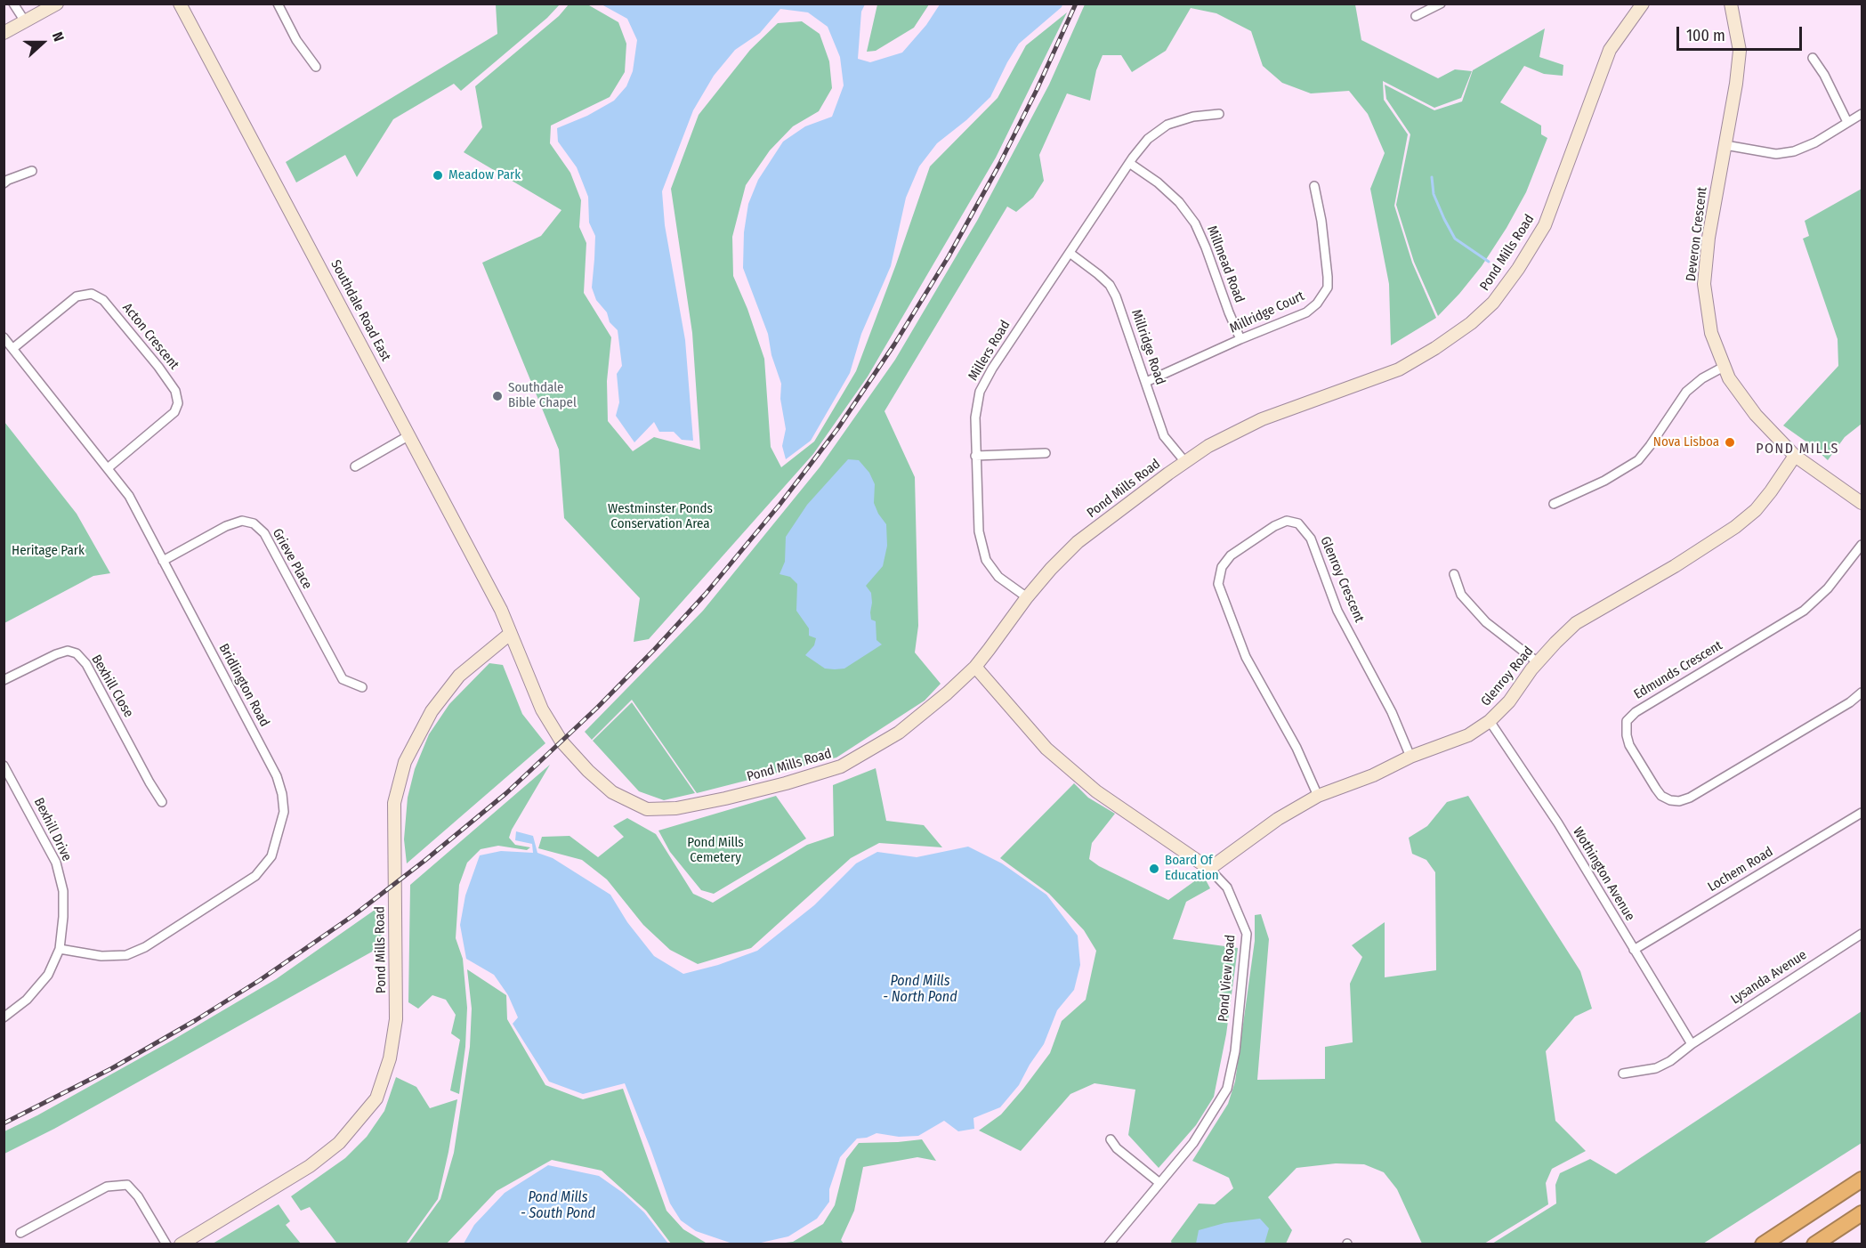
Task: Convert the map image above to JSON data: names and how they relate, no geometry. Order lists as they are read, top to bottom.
{
  "streets": {
    "main road": [
      "Deveron Crescent",
      "Pond Mills Road",
      "Southdale Road East",
      "Glenroy Road",
      "Pond View Road"
    ],
    "street": [
      "Millmead Road",
      "Millridge Court",
      "Acton Crescent",
      "Millridge Road",
      "Millers Road",
      "Grieve Place",
      "Glenroy Crescent",
      "Edmunds Crescent",
      "Bridlington Road",
      "Bexhill Close",
      "Bexhill Drive",
      "Lochem Road",
      "Wothington Avenue",
      "Lysanda Avenue"
    ]
  },
  "crossings": [
    ["Deveron Crescent", "Glenroy Road"],
    ["Pond Mills Road", "Southdale Road East"],
    ["Pond Mills Road", "Millridge Road"],
    ["Pond Mills Road", "Millers Road"],
    ["Pond Mills Road", "Pond View Road"],
    ["Millmead Road", "Millridge Court"],
    ["Millmead Road", "Millers Road"],
    ["Millridge Court", "Millridge Road"],
    ["Acton Crescent", "Bridlington Road"],
    ["Millridge Road", "Millers Road"],
    ["Grieve Place", "Bridlington Road"],
    ["Glenroy Crescent", "Glenroy Road"],
    ["Glenroy Road", "Wothington Avenue"],
    ["Glenroy Road", "Pond View Road"],
    ["Bridlington Road", "Bexhill Drive"],
    ["Lochem Road", "Wothington Avenue"],
    ["Wothington Avenue", "Lysanda Avenue"]
  ],
  "districts": ["POND MILLS"],
  "water": ["Pond Mills - North Pond", "Pond Mills - South Pond"],
  "parks": ["Westminster Ponds Conservation Area", "Heritage Park", "Pond Mills Cemetery"],
  "places": [
    "Meadow Park",
    "Southdale Bible Chapel",
    "Nova Lisboa",
    "Board Of Education"
  ],
  "scale_bar": "100 m",
  "north": "right"
}
